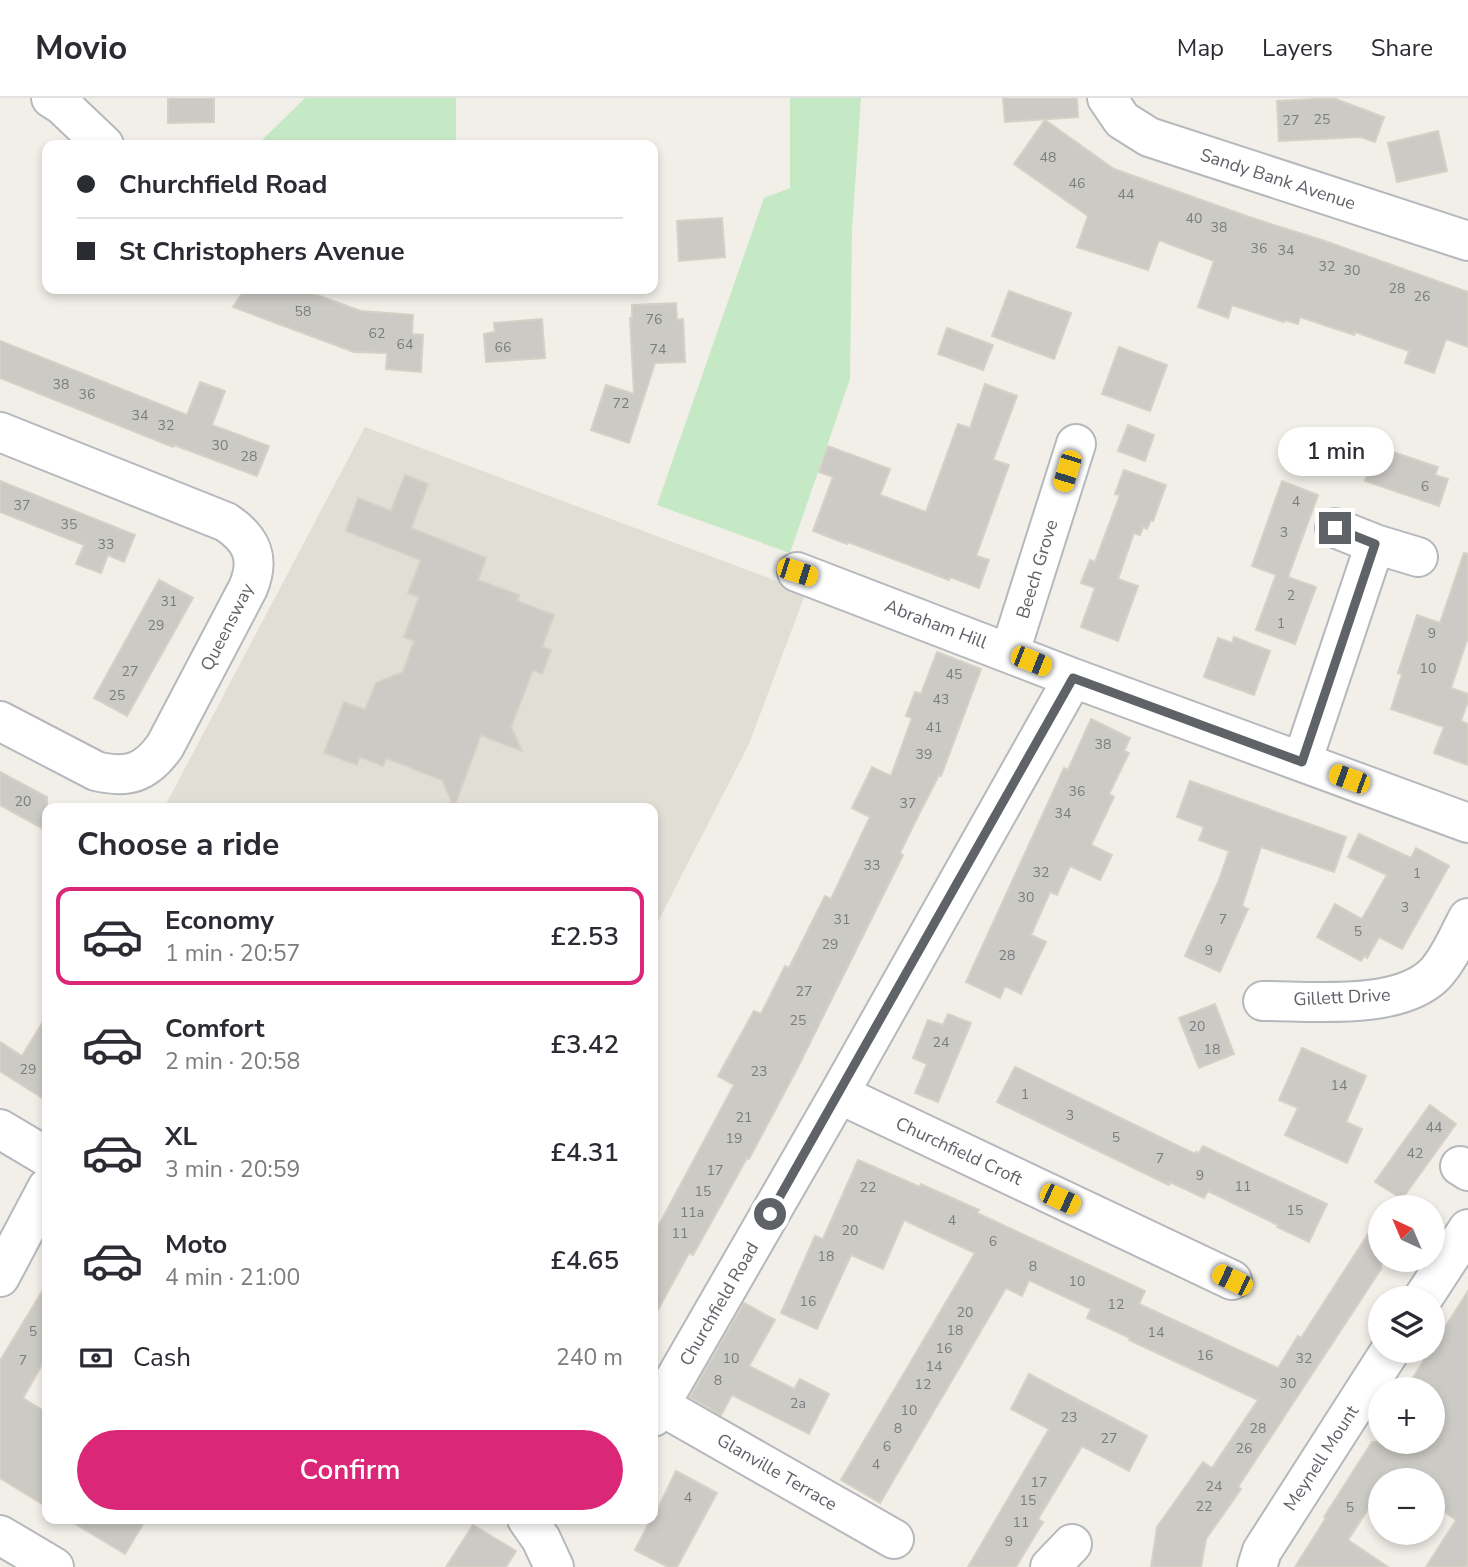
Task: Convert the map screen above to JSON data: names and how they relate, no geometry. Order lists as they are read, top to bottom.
{
  "streets": {
    "street": [
      "Sandy Bank Avenue",
      "Beech Grove",
      "Abraham Hill",
      "Queensway",
      "Gillett Drive",
      "Churchfield Croft",
      "Churchfield Road",
      "Meynell Mount",
      "Glanville Terrace"
    ]
  },
  "crossings": [
    ["Beech Grove", "Abraham Hill"],
    ["Abraham Hill", "Churchfield Road"],
    ["Churchfield Croft", "Churchfield Road"]
  ],
  "house_numbers": [
    "25",
    "27",
    "48",
    "46",
    "44",
    "40",
    "38",
    "36",
    "34",
    "32",
    "30",
    "28",
    "26",
    "58",
    "76",
    "62",
    "64",
    "66",
    "74",
    "38",
    "36",
    "72",
    "34",
    "32",
    "30",
    "28",
    "6",
    "4",
    "37",
    "35",
    "3",
    "33",
    "2",
    "31",
    "1",
    "29",
    "9",
    "10",
    "27",
    "45",
    "25",
    "43",
    "41",
    "38",
    "39",
    "36",
    "20",
    "37",
    "34",
    "33",
    "32",
    "1",
    "30",
    "3",
    "31",
    "7",
    "5",
    "29",
    "9",
    "28",
    "27",
    "25",
    "20",
    "24",
    "18",
    "29",
    "23",
    "14",
    "1",
    "3",
    "21",
    "44",
    "5",
    "19",
    "42",
    "7",
    "17",
    "9",
    "11",
    "22",
    "15",
    "15",
    "11a",
    "4",
    "20",
    "11",
    "6",
    "18",
    "8",
    "10",
    "16",
    "12",
    "20",
    "18",
    "5",
    "14",
    "16",
    "16",
    "10",
    "32",
    "7",
    "14",
    "8",
    "30",
    "12",
    "2a",
    "10",
    "23",
    "8",
    "28",
    "27",
    "6",
    "26",
    "4",
    "17",
    "24",
    "4",
    "15",
    "22",
    "5",
    "11",
    "9"
  ],
  "north": "top left",
  "page": {
    "header": "Movio",
    "nav": ["Map", "Layers", "Share"],
    "banner": ["Churchfield Road", "St Christophers Avenue"],
    "bubble": "1 min",
    "heading": "Choose a ride",
    "list": [
      {
        "name": "Economy",
        "note": "1 min · 20:57",
        "value": "£2.53"
      },
      {
        "name": "Comfort",
        "note": "2 min · 20:58",
        "value": "£3.42"
      },
      {
        "name": "XL",
        "note": "3 min · 20:59",
        "value": "£4.31"
      },
      {
        "name": "Moto",
        "note": "4 min · 21:00",
        "value": "£4.65"
      }
    ],
    "map_buttons": ["+", "−"],
    "pay": ["Cash", "240 m"],
    "buttons": "Confirm"
  }
}
